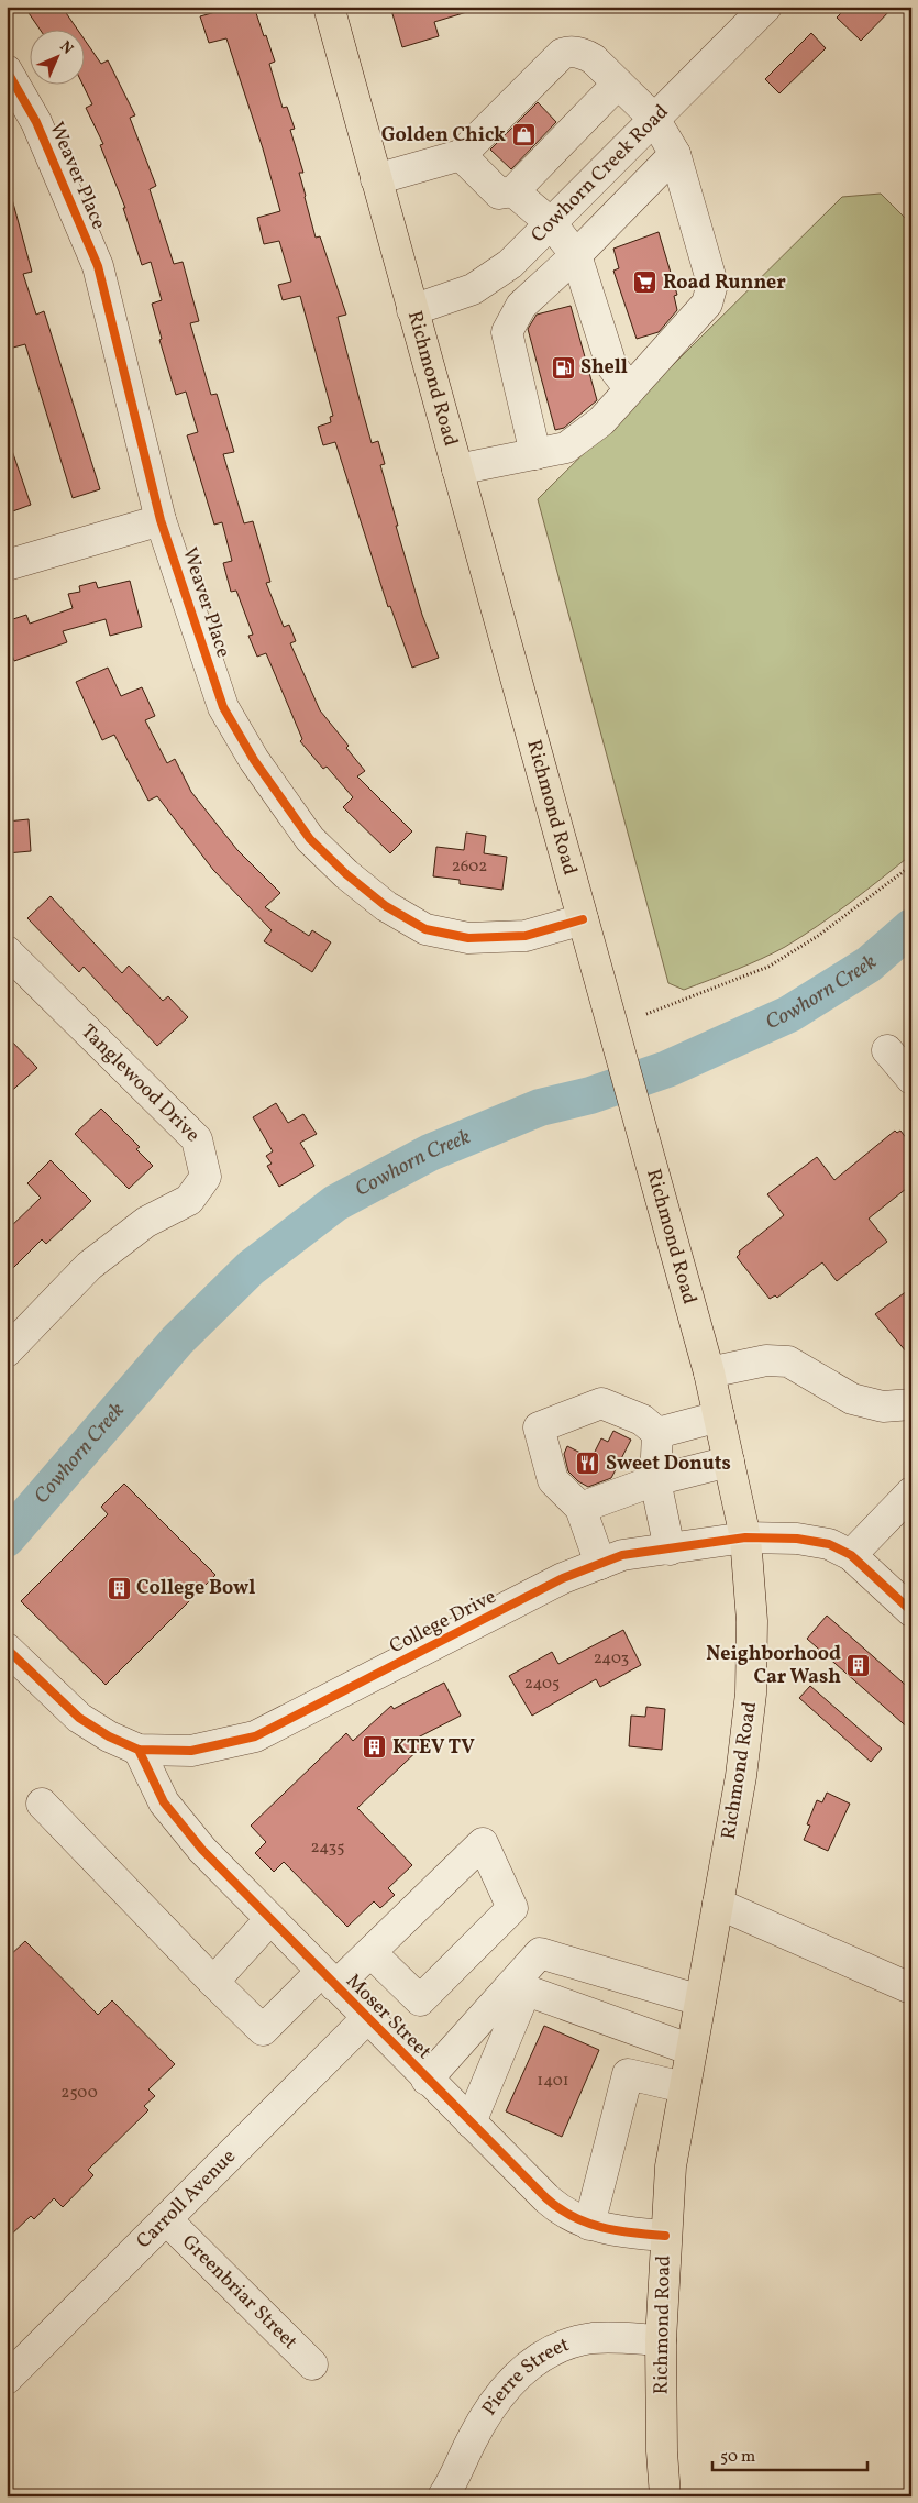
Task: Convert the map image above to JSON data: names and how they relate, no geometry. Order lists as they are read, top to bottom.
{
  "streets": {
    "main road": ["Richmond Road"],
    "street": [
      "Cowhorn Creek Road",
      "Weaver Place",
      "Tanglewood Drive",
      "College Drive",
      "Moser Street",
      "Carroll Avenue",
      "Greenbriar Street",
      "Pierre Street"
    ]
  },
  "crossings": [
    ["Cowhorn Creek Road", "Richmond Road"],
    ["Weaver Place", "Richmond Road"],
    ["Richmond Road", "College Drive"],
    ["Richmond Road", "Moser Street"],
    ["Richmond Road", "Pierre Street"],
    ["College Drive", "Moser Street"],
    ["Moser Street", "Carroll Avenue"],
    ["Carroll Avenue", "Greenbriar Street"]
  ],
  "water": ["Cowhorn Creek"],
  "places": {
    "shop": ["Golden Chick"],
    "supermarket": ["Road Runner"],
    "fuel station": ["Shell"],
    "restaurant": ["Sweet Donuts"],
    "building": ["College Bowl", "Neighborhood Car Wash", "KTEV TV"]
  },
  "house_numbers": [
    "2602",
    "2403",
    "2405",
    "2435",
    "1401",
    "2500"
  ],
  "scale_bar": "50 m",
  "north": "top right"
}
